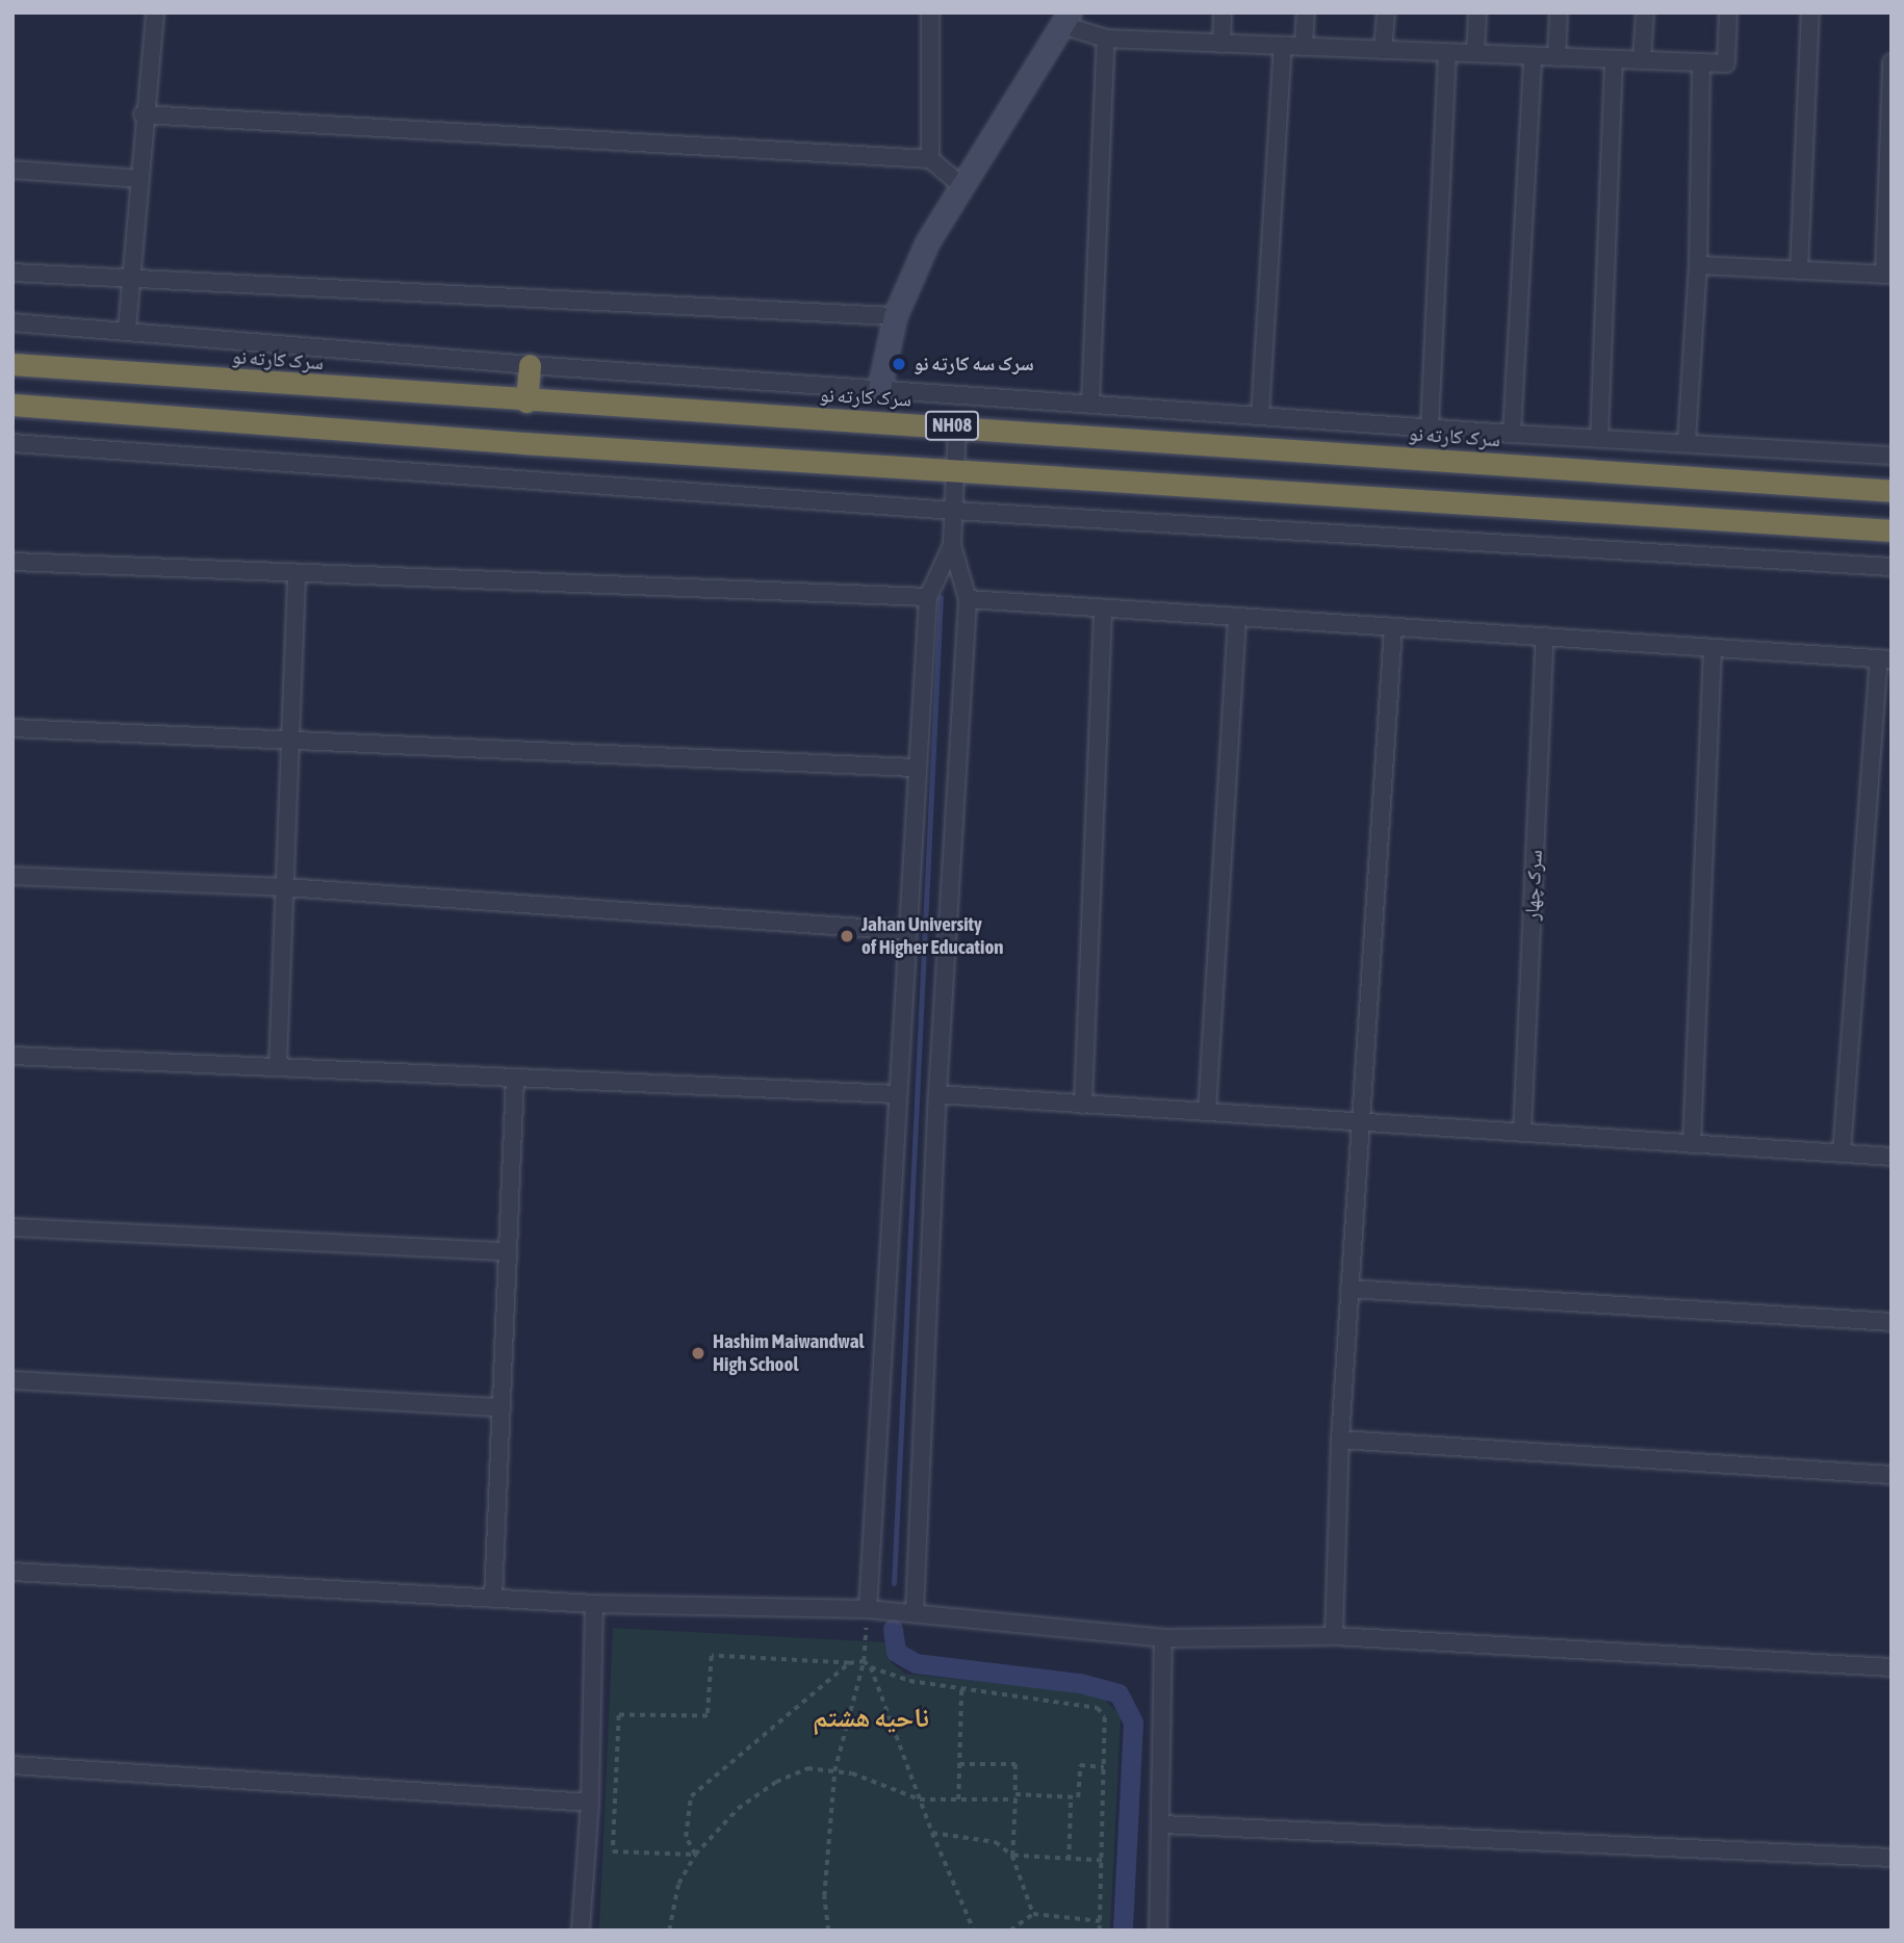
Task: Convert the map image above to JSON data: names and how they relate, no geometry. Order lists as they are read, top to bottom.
{
  "streets": {
    "highway": ["سرک کارته نو", "NH08"],
    "street": ["سرک چهار"]
  },
  "districts": ["ناحیه هشتم"],
  "places": ["سرک سه کارته نو", "Jahan University of Higher Education", "Hashim Maiwandwal High School"]
}
